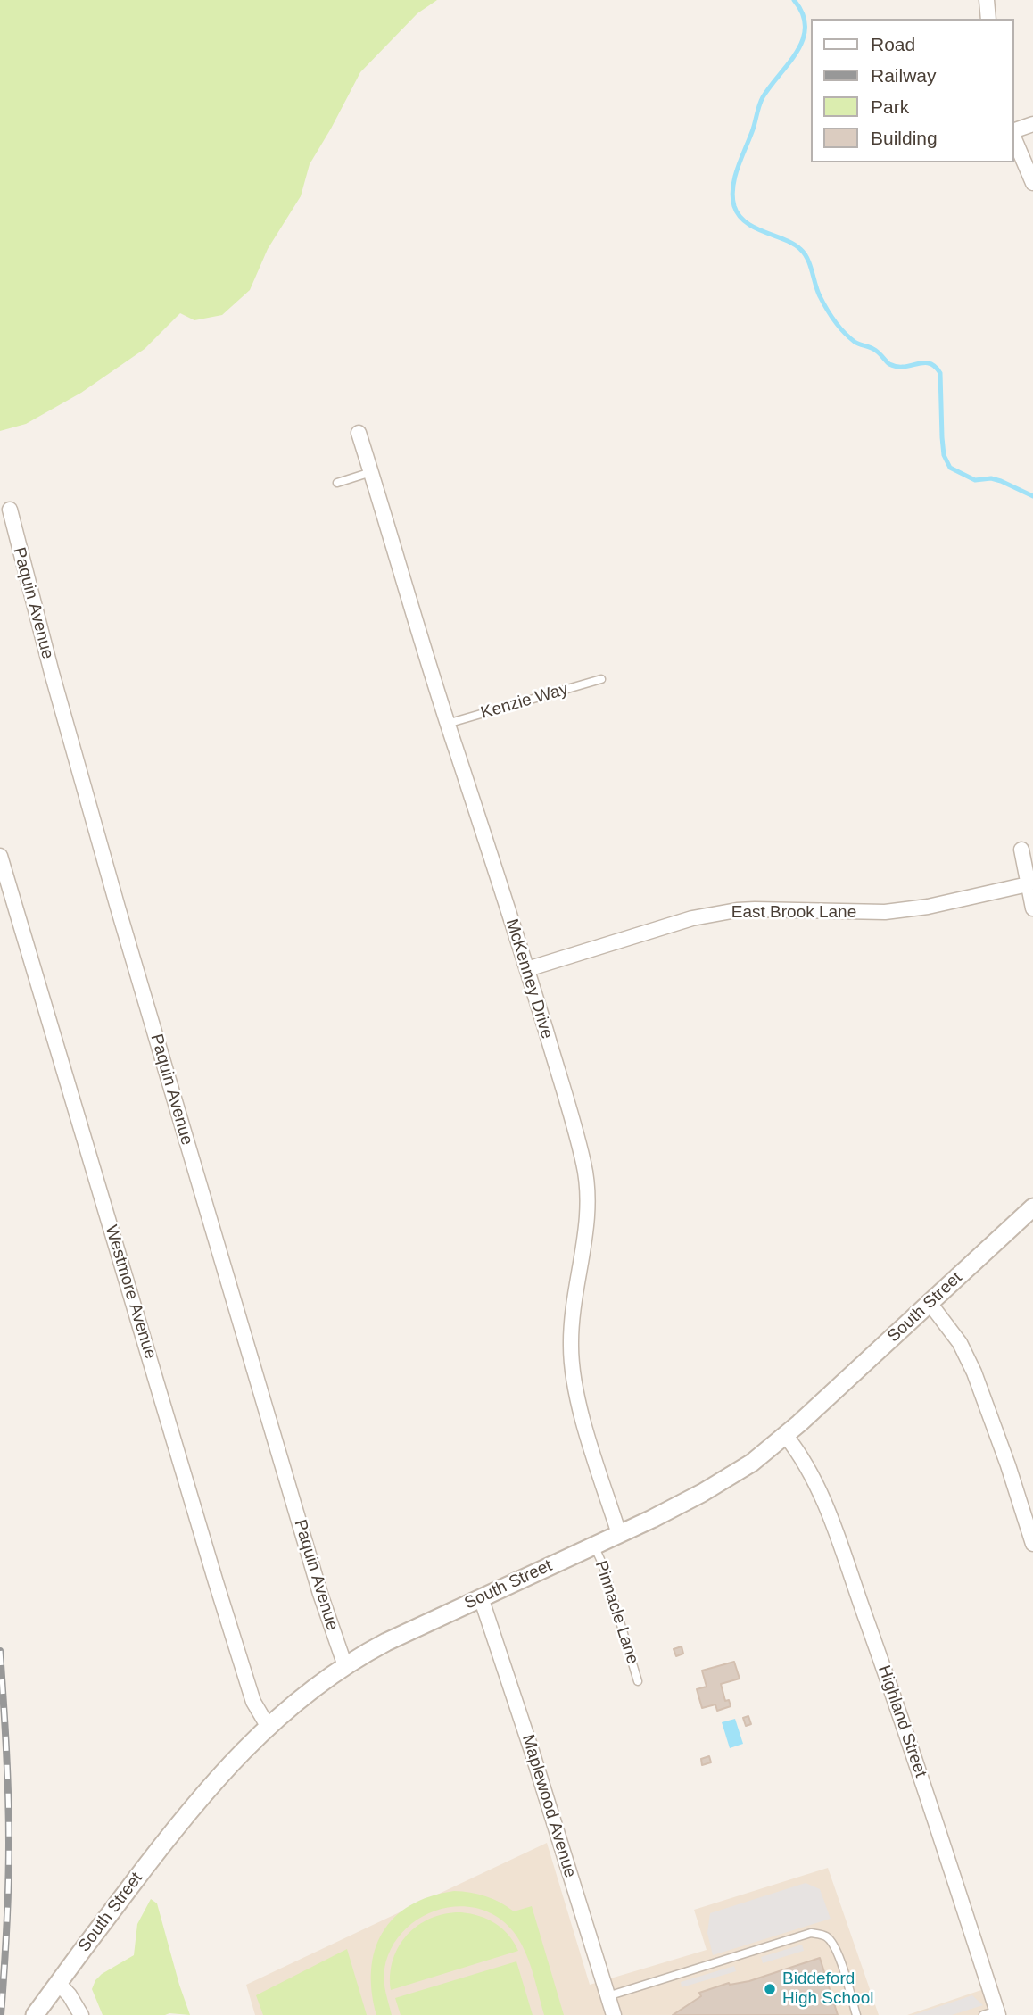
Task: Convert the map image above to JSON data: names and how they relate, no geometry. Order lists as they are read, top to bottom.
{
  "streets": {
    "street": [
      "Paquin Avenue",
      "East Brook Lane",
      "McKenney Drive",
      "Westmore Avenue",
      "South Street",
      "Highland Street",
      "Maplewood Avenue"
    ],
    "lane": ["Kenzie Way", "Pinnacle Lane"]
  },
  "crossings": [
    ["Paquin Avenue", "South Street"],
    ["Kenzie Way", "McKenney Drive"],
    ["East Brook Lane", "McKenney Drive"],
    ["McKenney Drive", "South Street"],
    ["Westmore Avenue", "South Street"],
    ["South Street", "Pinnacle Lane"],
    ["South Street", "Highland Street"],
    ["South Street", "Maplewood Avenue"]
  ],
  "places": ["Biddeford High School"],
  "legend": [
    "Road",
    "Railway",
    "Park",
    "Building"
  ]
}
